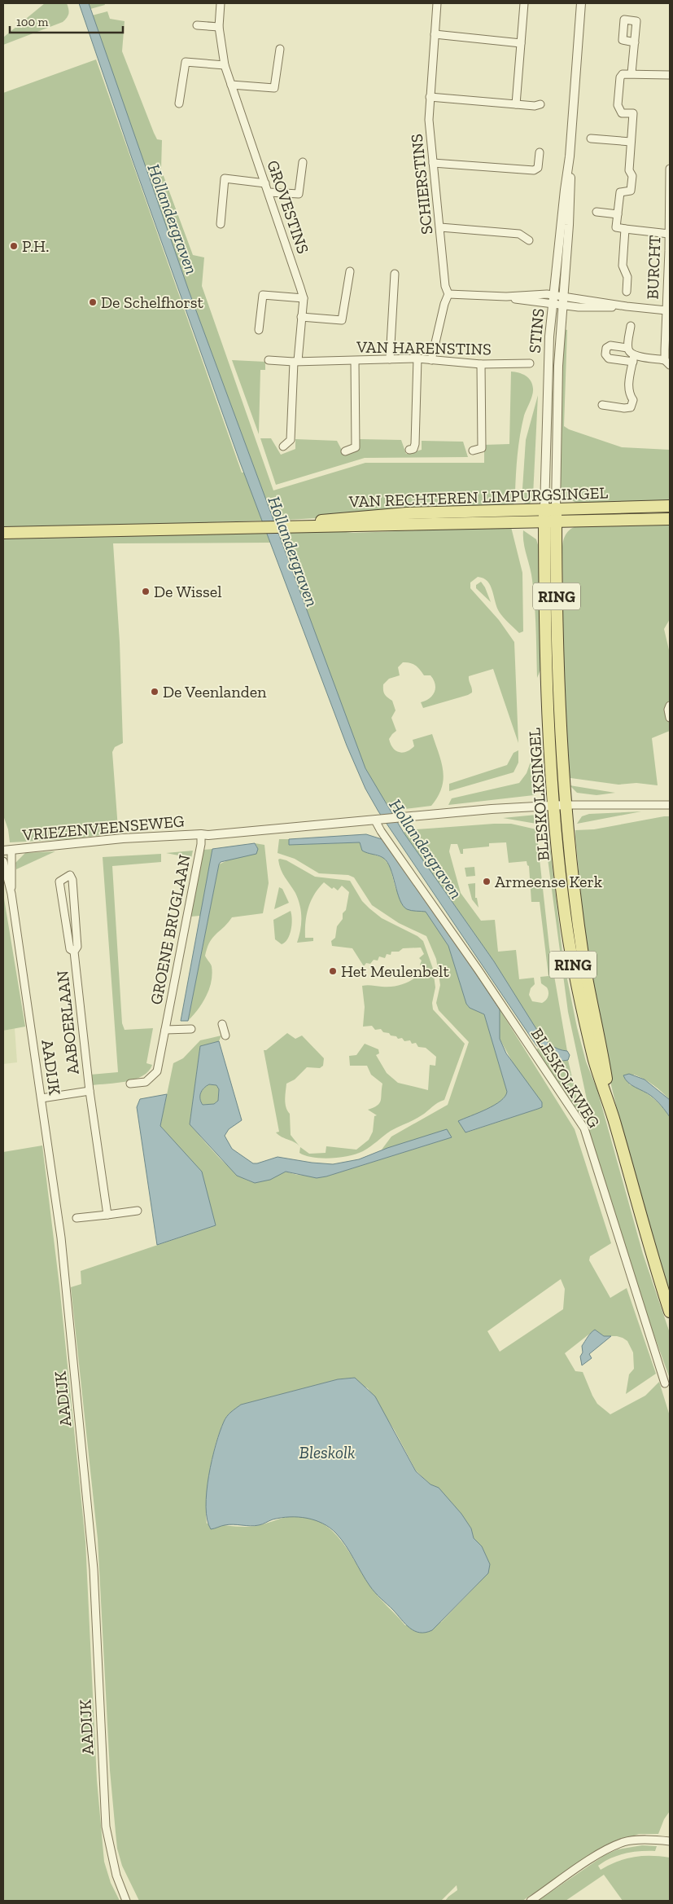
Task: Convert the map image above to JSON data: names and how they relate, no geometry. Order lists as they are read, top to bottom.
{
  "streets": {
    "main road": ["VAN RECHTEREN LIMPURGSINGEL", "RING", "BLESKOLKSINGEL"],
    "street": [
      "SCHIERSTINS",
      "GROVESTINS",
      "BURCHT",
      "STINS",
      "VAN HARENSTINS",
      "VRIEZENVEENSEWEG",
      "GROENE BRUGLAAN",
      "AABOERLAAN",
      "AADIJK",
      "BLESKOLKWEG"
    ]
  },
  "crossings": [
    ["GROVESTINS", "VAN HARENSTINS"],
    ["STINS", "VAN RECHTEREN LIMPURGSINGEL"],
    ["STINS", "BLESKOLKSINGEL"],
    ["VAN RECHTEREN LIMPURGSINGEL", "BLESKOLKSINGEL"],
    ["BLESKOLKSINGEL", "VRIEZENVEENSEWEG"],
    ["VRIEZENVEENSEWEG", "GROENE BRUGLAAN"],
    ["VRIEZENVEENSEWEG", "AADIJK"],
    ["VRIEZENVEENSEWEG", "BLESKOLKWEG"],
    ["AABOERLAAN", "AADIJK"]
  ],
  "water": ["Hollandergraven", "Bleskolk"],
  "places": [
    "P.H.",
    "De Schelfhorst",
    "De Wissel",
    "De Veenlanden",
    "Armeense Kerk",
    "Het Meulenbelt"
  ],
  "scale_bar": "100 m"
}
